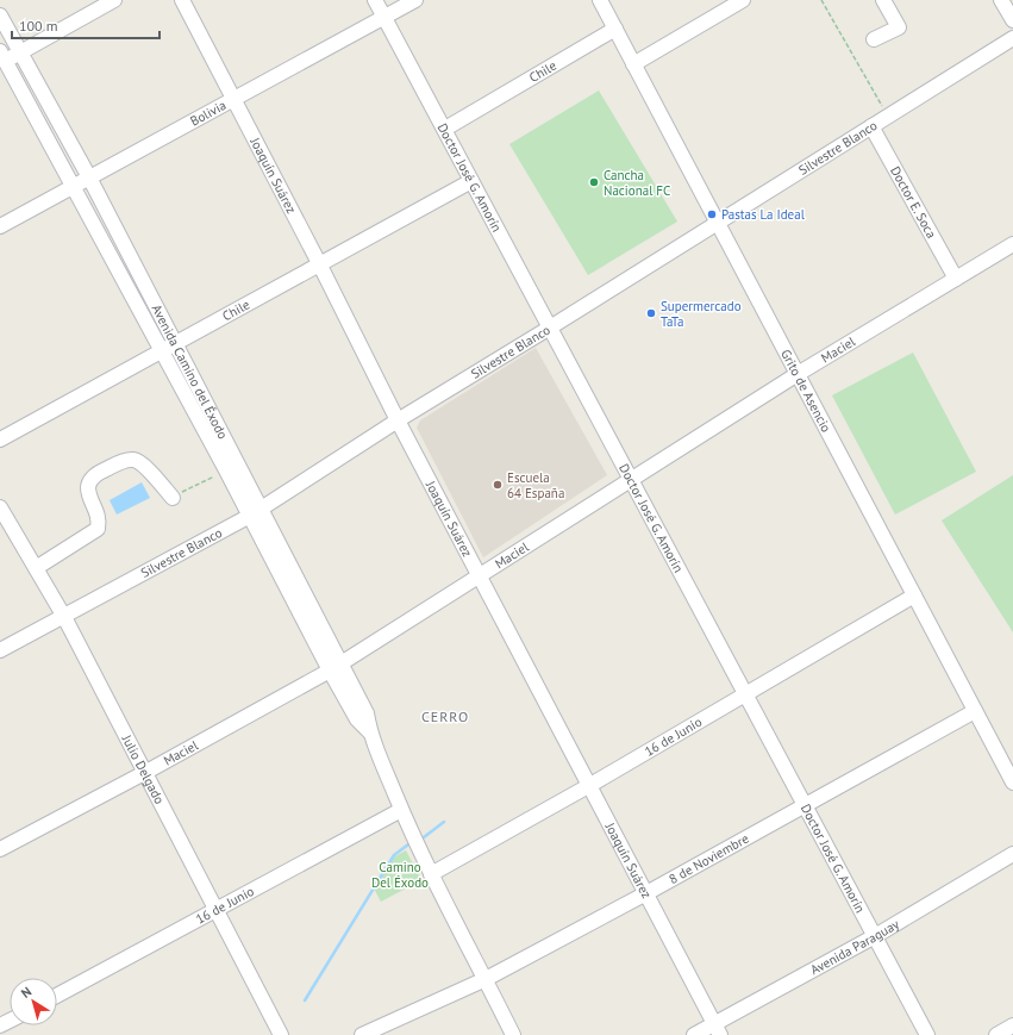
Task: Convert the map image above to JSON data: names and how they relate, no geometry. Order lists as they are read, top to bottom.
{
  "streets": {
    "street": [
      "Chile",
      "Bolivia",
      "Silvestre Blanco",
      "Joaquín Suárez",
      "Doctor José G. Amorín",
      "Doctor E. Soca",
      "Maciel",
      "Avenida Camino del Éxodo",
      "Grito de Asencio",
      "16 de Junio",
      "Julio Delgado",
      "8 de Noviembre",
      "Avenida Paraguay"
    ]
  },
  "crossings": [
    ["Chile", "Joaquín Suárez"],
    ["Chile", "Doctor José G. Amorín"],
    ["Chile", "Avenida Camino del Éxodo"],
    ["Chile", "Grito de Asencio"],
    ["Bolivia", "Joaquín Suárez"],
    ["Bolivia", "Doctor José G. Amorín"],
    ["Bolivia", "Avenida Camino del Éxodo"],
    ["Silvestre Blanco", "Joaquín Suárez"],
    ["Silvestre Blanco", "Doctor José G. Amorín"],
    ["Silvestre Blanco", "Doctor E. Soca"],
    ["Silvestre Blanco", "Avenida Camino del Éxodo"],
    ["Silvestre Blanco", "Grito de Asencio"],
    ["Silvestre Blanco", "Julio Delgado"],
    ["Joaquín Suárez", "Maciel"],
    ["Joaquín Suárez", "16 de Junio"],
    ["Joaquín Suárez", "8 de Noviembre"],
    ["Joaquín Suárez", "Avenida Paraguay"],
    ["Doctor José G. Amorín", "Maciel"],
    ["Doctor José G. Amorín", "16 de Junio"],
    ["Doctor José G. Amorín", "8 de Noviembre"],
    ["Doctor José G. Amorín", "Avenida Paraguay"],
    ["Doctor E. Soca", "Maciel"],
    ["Maciel", "Avenida Camino del Éxodo"],
    ["Maciel", "Grito de Asencio"],
    ["Maciel", "Julio Delgado"],
    ["Avenida Camino del Éxodo", "16 de Junio"],
    ["Avenida Camino del Éxodo", "8 de Noviembre"],
    ["Grito de Asencio", "16 de Junio"],
    ["Grito de Asencio", "8 de Noviembre"],
    ["16 de Junio", "Julio Delgado"]
  ],
  "districts": ["CERRO"],
  "parks": ["Camino Del Éxodo"],
  "places": [
    "Cancha Nacional FC",
    "Pastas La Ideal",
    "Supermercado TaTa",
    "Escuela 64 España"
  ],
  "scale_bar": "100 m",
  "north": "top left"
}
